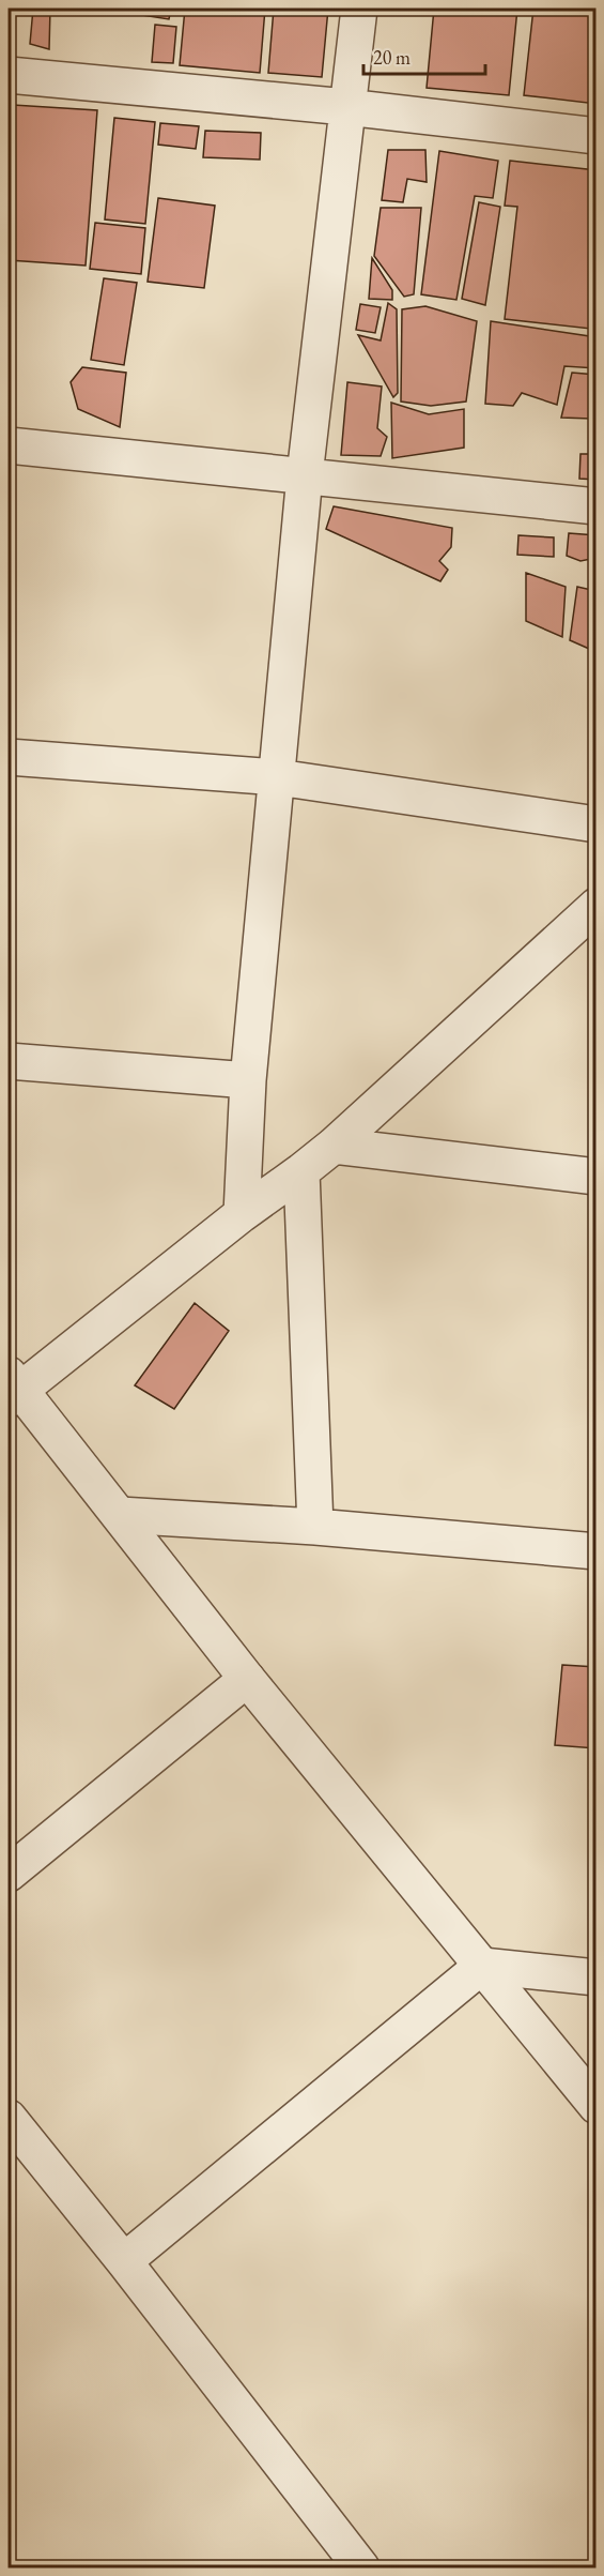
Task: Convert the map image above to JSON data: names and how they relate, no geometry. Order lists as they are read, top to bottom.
{
  "scale_bar": "20 m"
}
